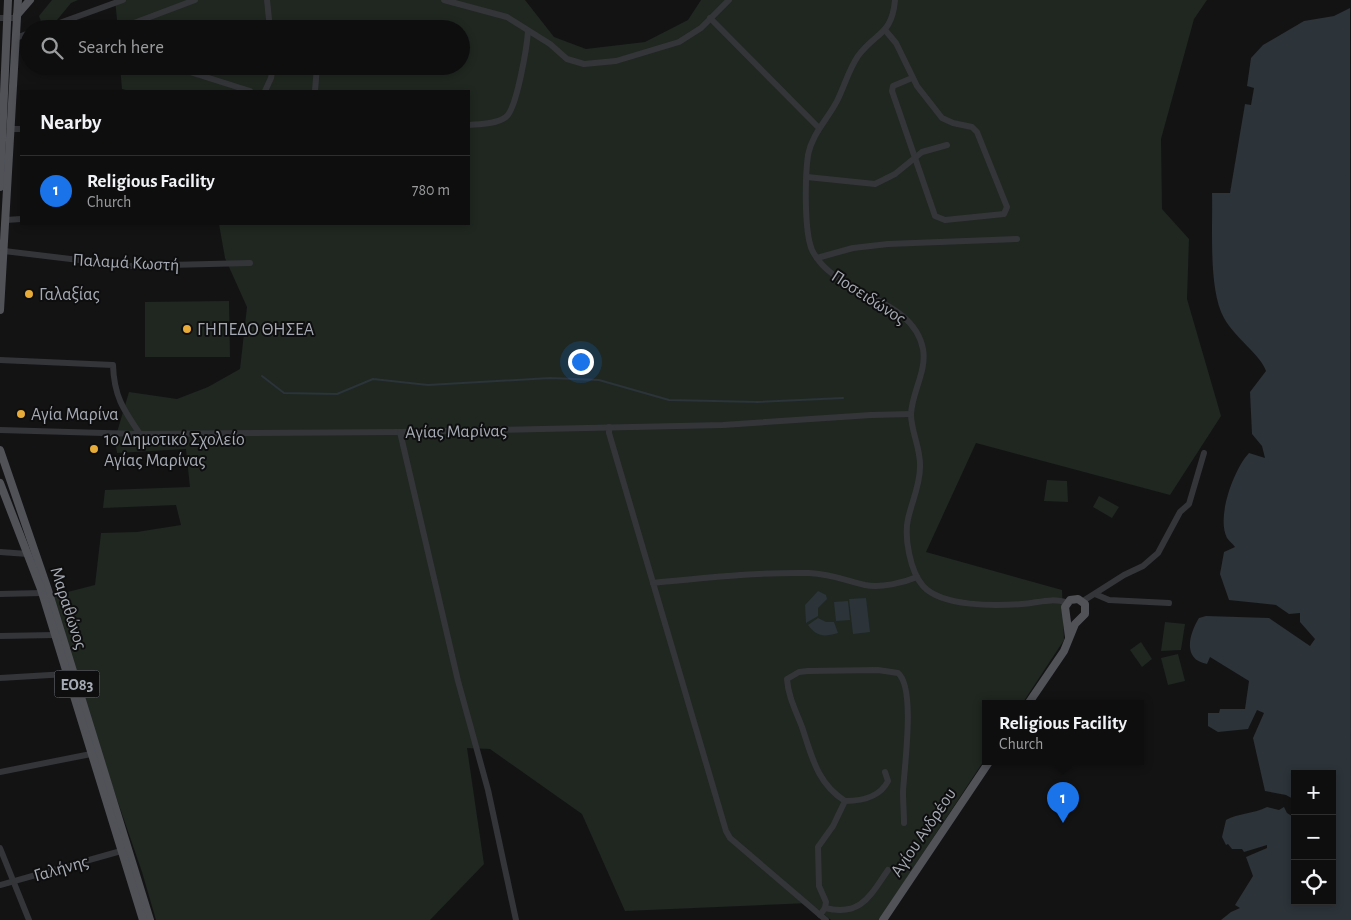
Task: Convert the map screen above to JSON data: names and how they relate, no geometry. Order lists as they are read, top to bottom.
{
  "streets": {
    "main road": ["Μαραθώνος", "ΕΟ83", "Αγίου Ανδρέου"],
    "street": [
      "Παλαμά Κωστή",
      "Ποσειδώνος",
      "Αγίας Μαρίνας",
      "Γαλήνης"
    ]
  },
  "crossings": [
    ["Ποσειδώνος", "Αγίας Μαρίνας"],
    ["Μαραθώνος", "Γαλήνης"]
  ],
  "places": [
    "Γαλαξίας",
    "ΓΗΠΕΔΟ ΘΗΣΕΑ",
    "Αγία Μαρίνα",
    "1ο Δημοτικό Σχολείο Αγίας Μαρίνας"
  ],
  "page": {
    "search": "Search here",
    "heading": "Nearby",
    "list": [
      {
        "mark": "1",
        "name": "Religious Facility",
        "note": "Church",
        "value": "780 m"
      }
    ],
    "popup": ["Religious Facility", "Church"],
    "map_buttons": ["+", "−"],
    "pins": "1"
  }
}
